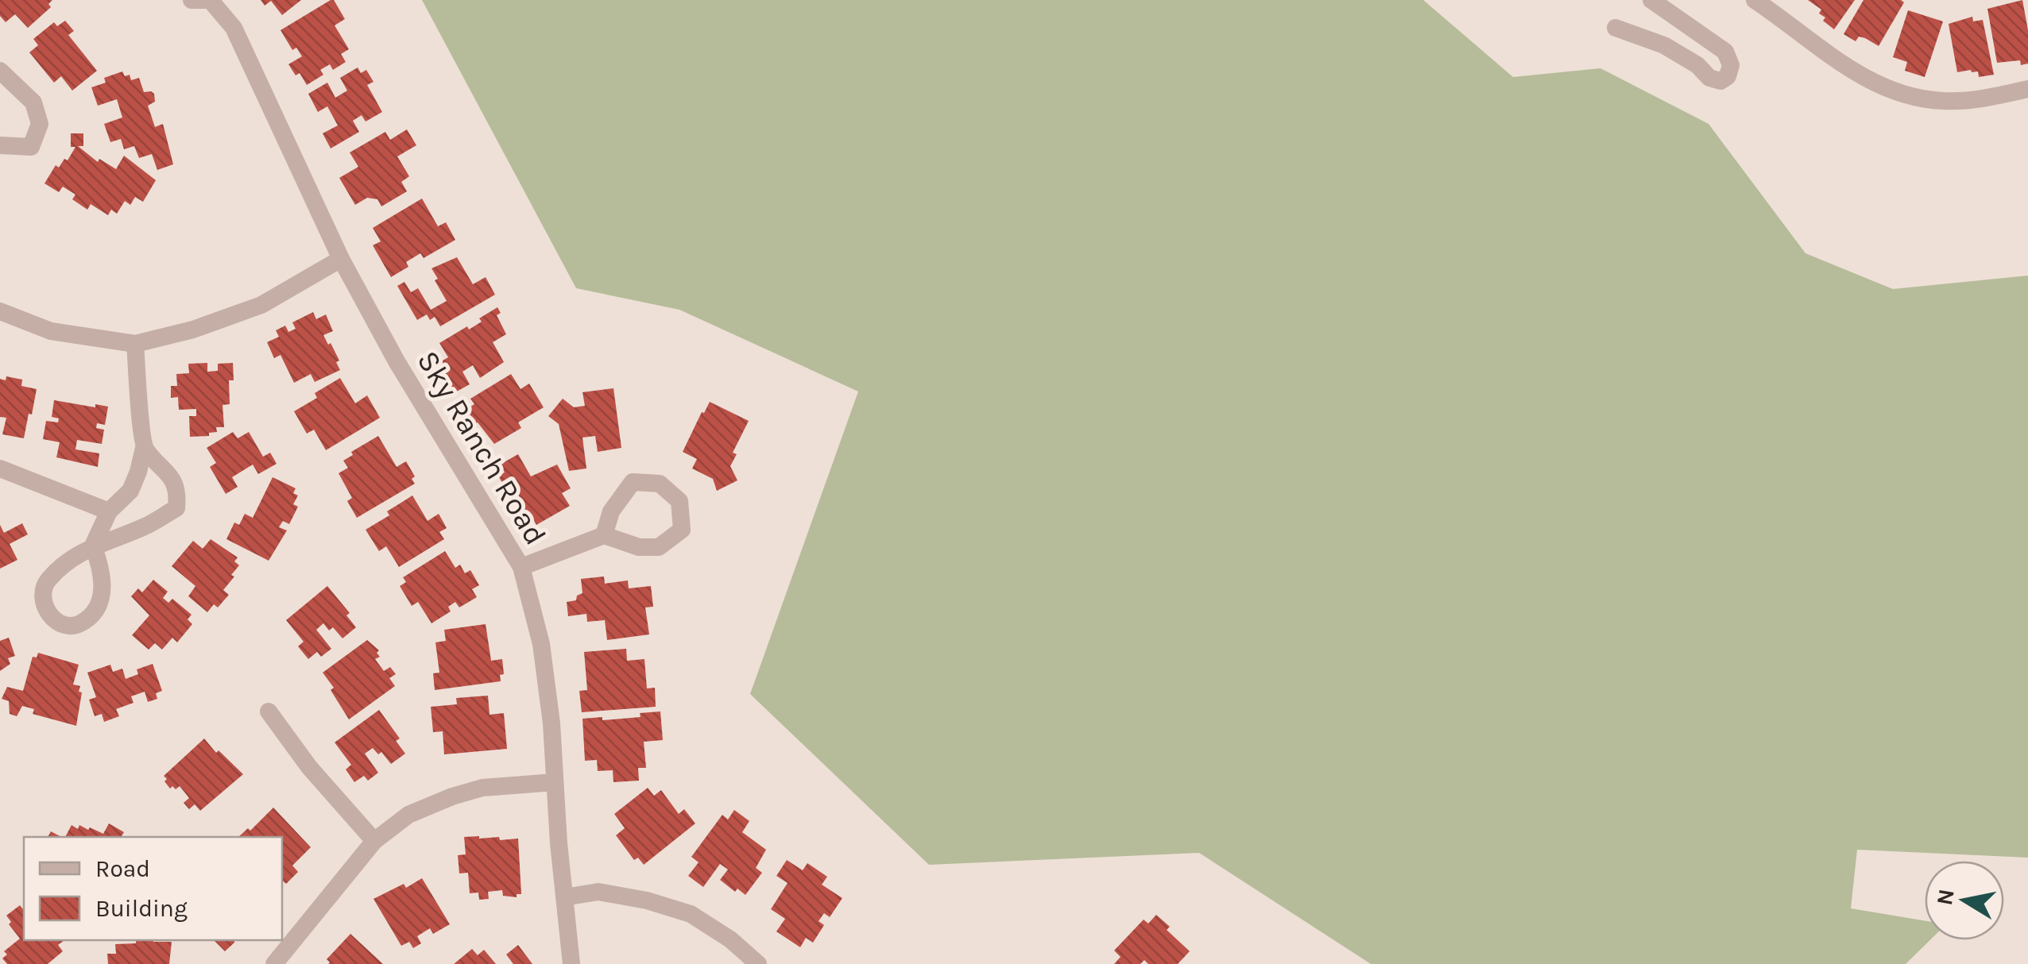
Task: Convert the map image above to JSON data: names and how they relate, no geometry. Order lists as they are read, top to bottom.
{
  "streets": {
    "street": ["Sky Ranch Road"]
  },
  "legend": ["Road", "Building"],
  "north": "left"
}
